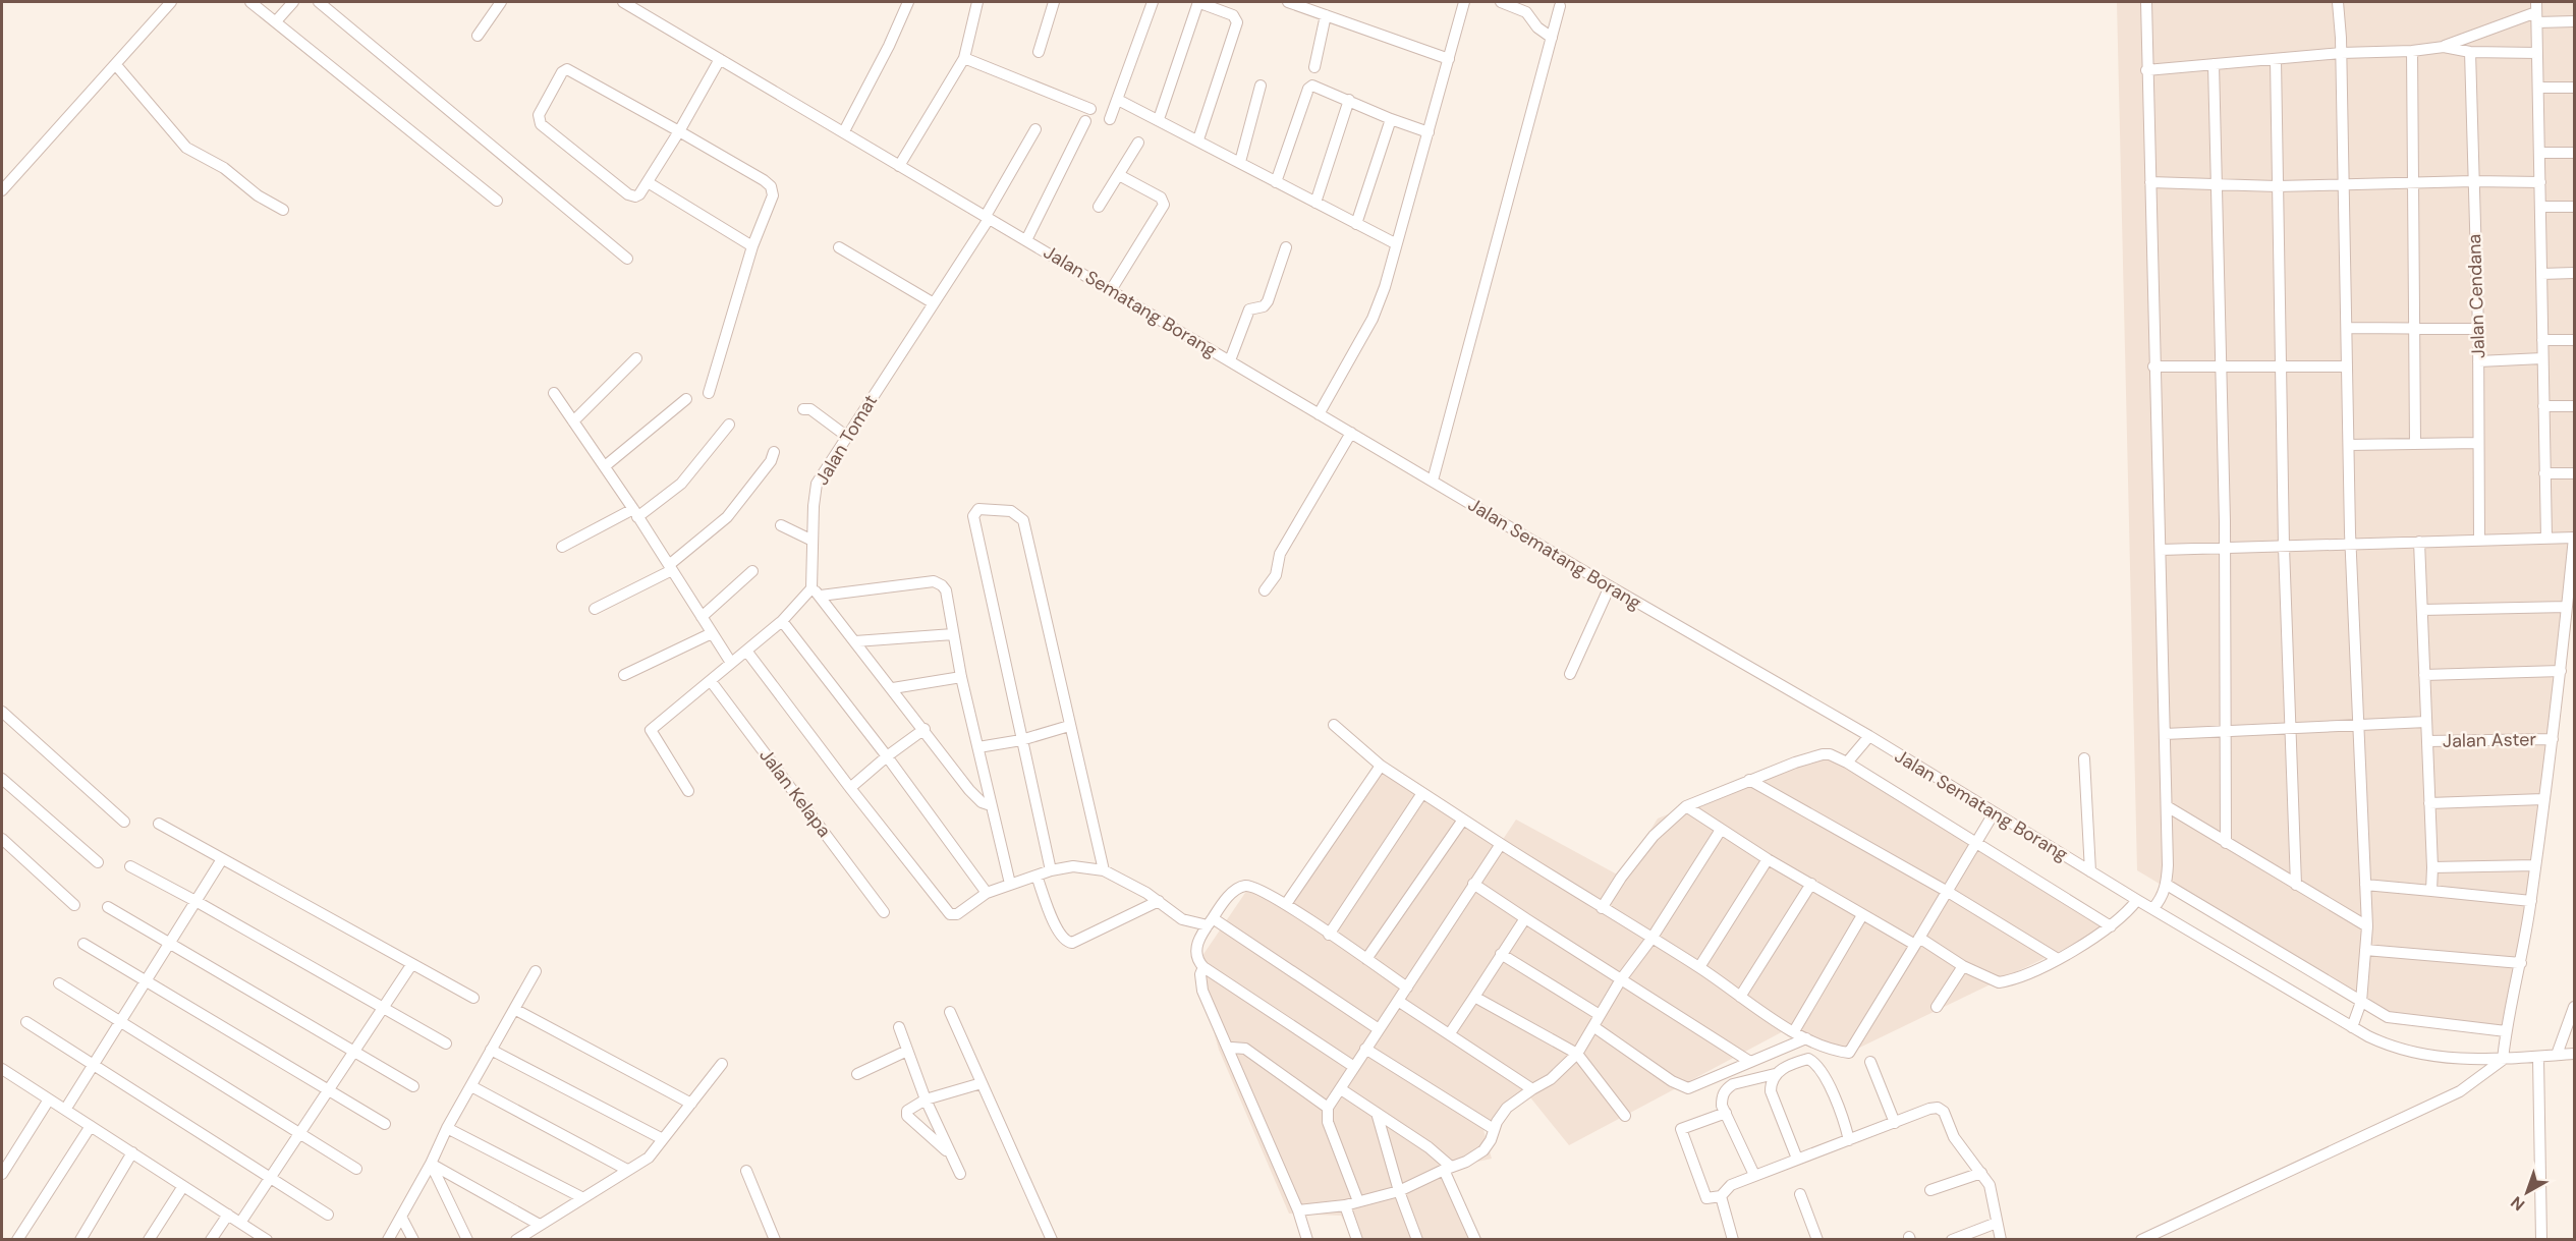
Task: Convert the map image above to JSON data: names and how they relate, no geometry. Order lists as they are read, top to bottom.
{
  "streets": {
    "street": [
      "Jalan Cendana",
      "Jalan Sematang Borang",
      "Jalan Tomat",
      "Jalan Aster",
      "Jalan Kelapa"
    ]
  },
  "crossings": [
    ["Jalan Sematang Borang", "Jalan Tomat"]
  ],
  "north": "bottom left"
}
